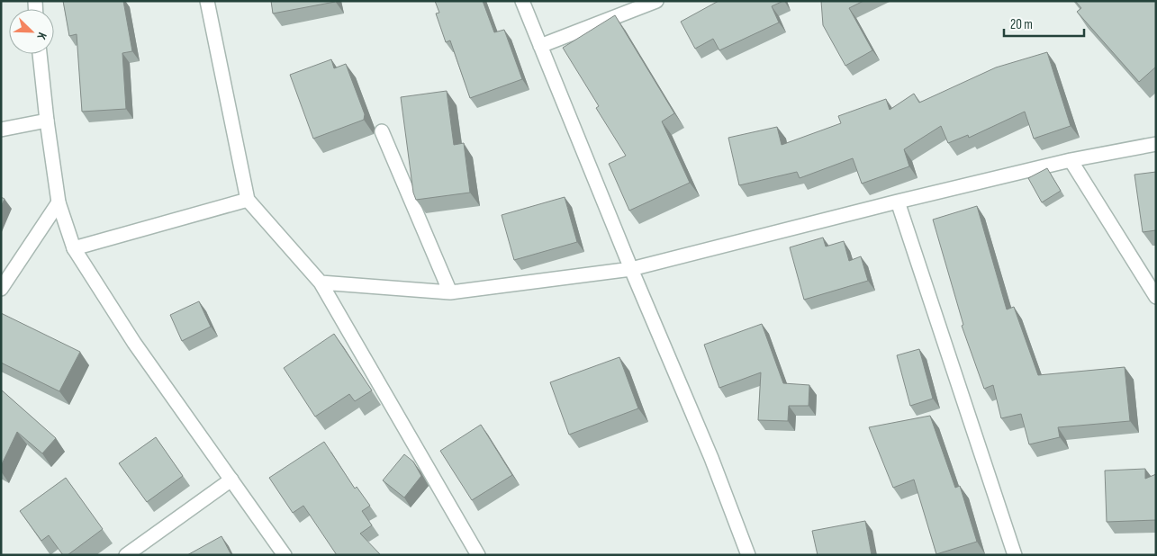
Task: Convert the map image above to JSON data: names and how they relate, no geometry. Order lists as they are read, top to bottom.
{
  "scale_bar": "20 m",
  "north": "bottom right"
}
